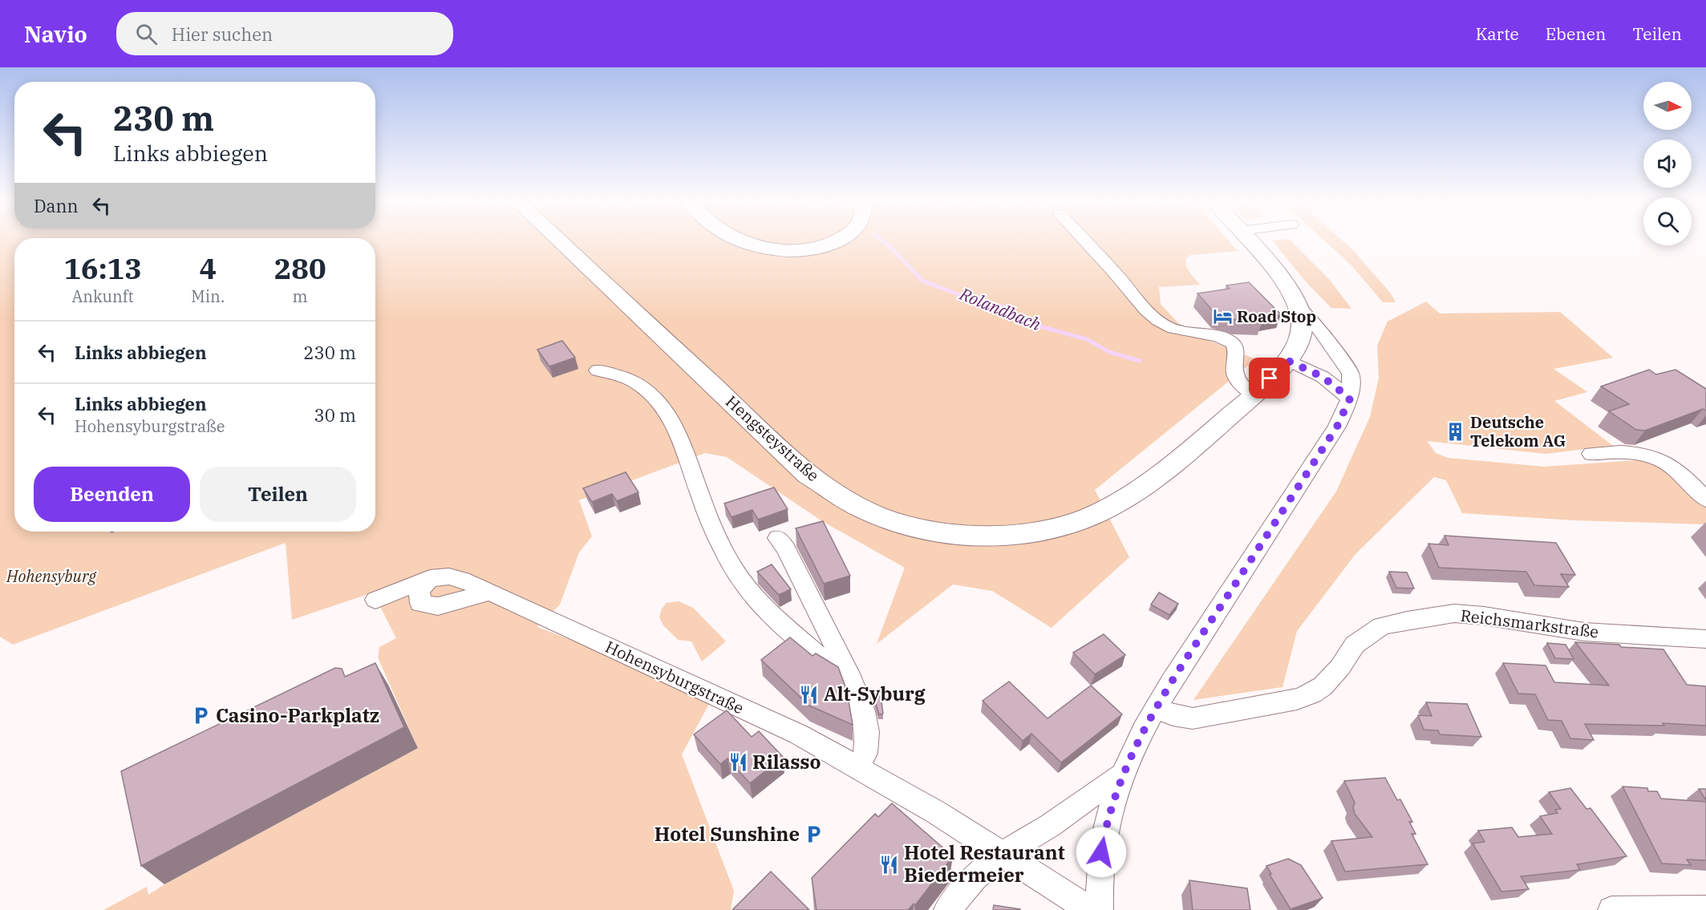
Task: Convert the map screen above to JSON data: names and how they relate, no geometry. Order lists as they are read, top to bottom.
{
  "streets": {
    "main road": ["Hengsteystraße"],
    "street": ["Reichsmarkstraße", "Hohensyburgstraße"]
  },
  "water": ["Rolandbach"],
  "parks": ["Hohensyburg"],
  "places": {
    "hotel": ["Road Stop"],
    "building": ["Deutsche Telekom AG"],
    "restaurant": ["Alt-Syburg", "Rilasso", "Hotel Restaurant Biedermeier"],
    "parking": ["Casino-Parkplatz", "Hotel Sunshine"]
  },
  "north": "right",
  "page": {
    "header": "Navio",
    "search": "Hier suchen",
    "nav": ["Karte", "Ebenen", "Teilen"],
    "turn": ["230 m", "Links abbiegen"],
    "then": "Dann",
    "eta": [
      "16:13",
      "Ankunft",
      "4",
      "Min.",
      "280",
      "m"
    ],
    "list": [
      {
        "name": "Links abbiegen",
        "value": "230 m"
      },
      {
        "name": "Links abbiegen",
        "note": "Hohensyburgstraße",
        "value": "30 m"
      }
    ],
    "buttons": ["Beenden", "Teilen"]
  }
}
